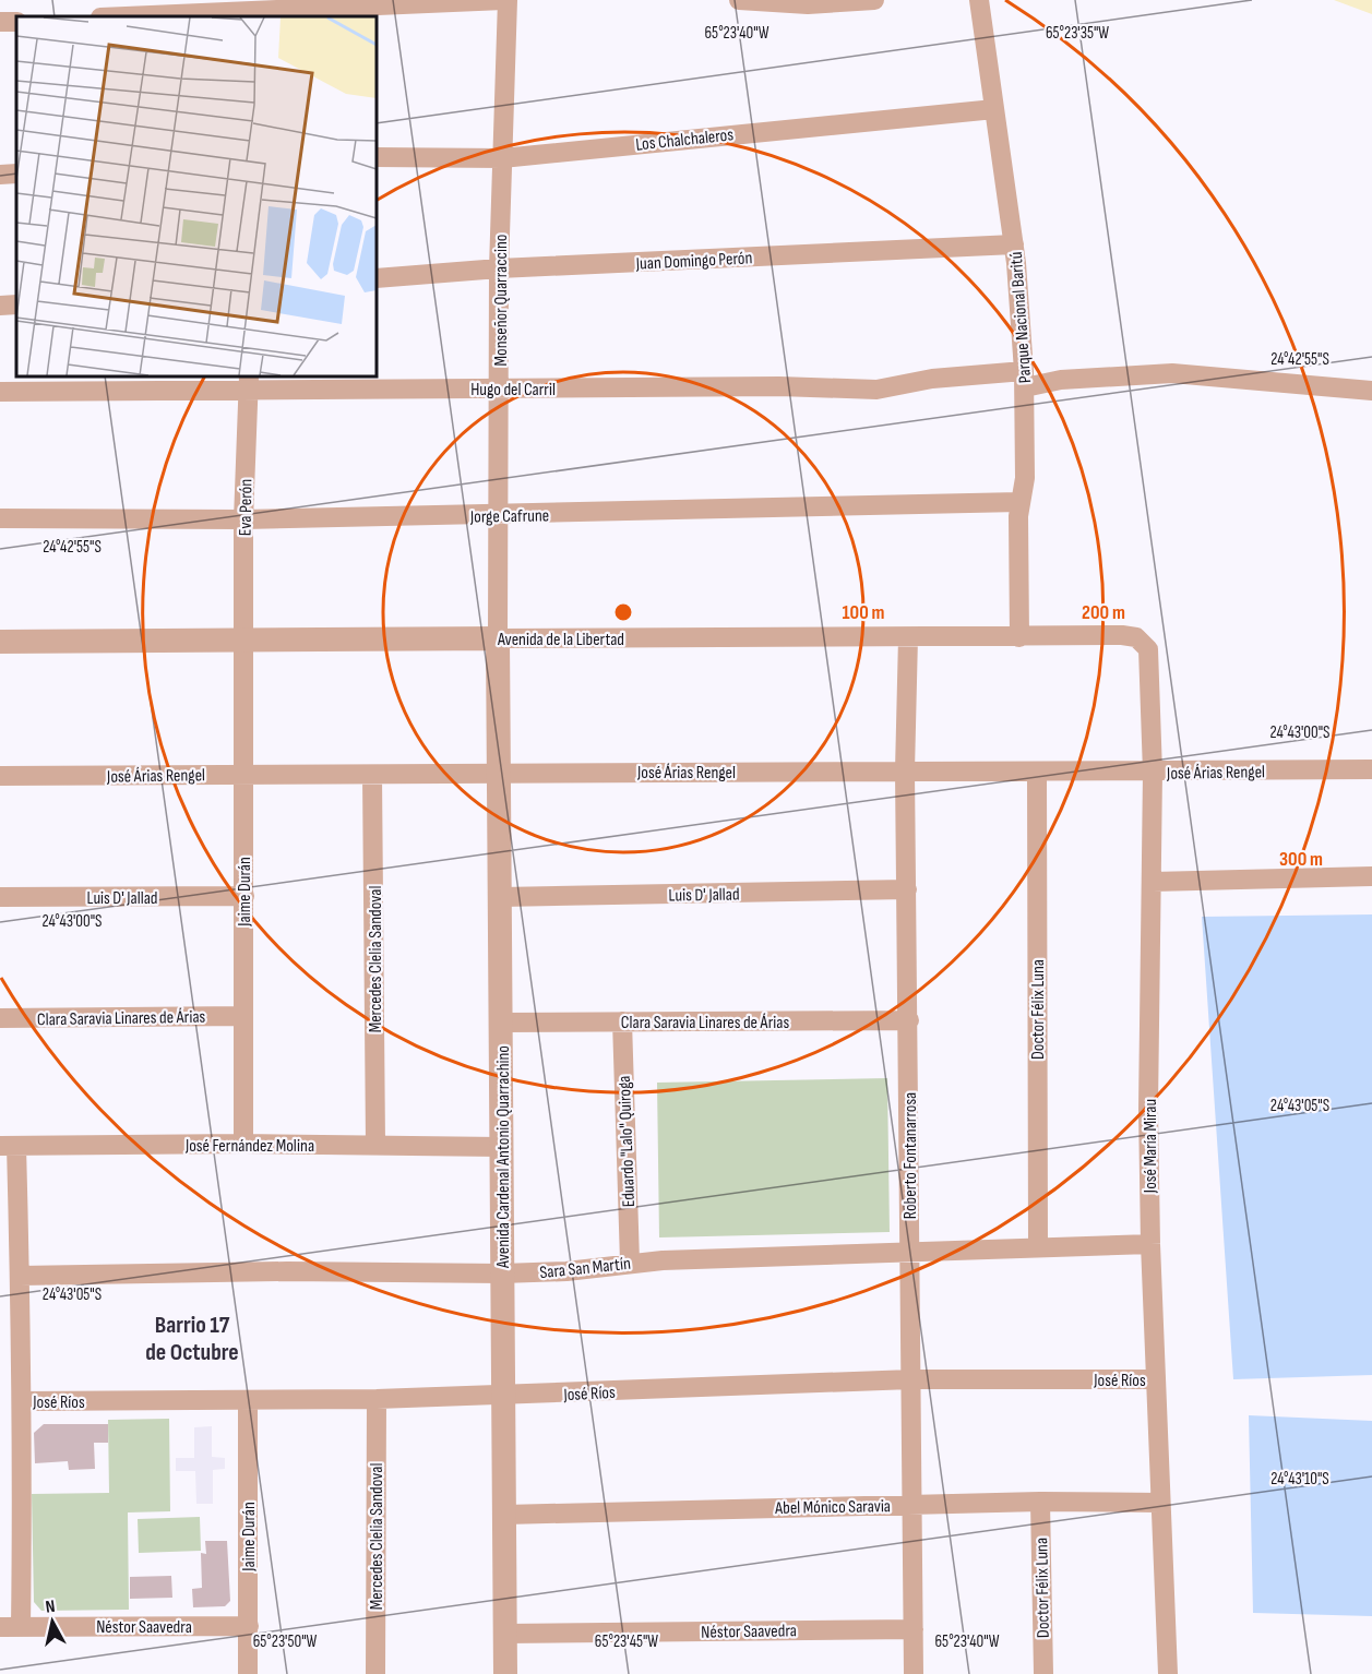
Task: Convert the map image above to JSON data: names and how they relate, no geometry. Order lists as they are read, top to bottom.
{
  "streets": {
    "street": [
      "Los Chalchaleros",
      "Juan Domingo Perón",
      "Monseñor Quarraccino",
      "Parque Nacional Baritú",
      "Hugo del Carril",
      "Eva Perón",
      "Jorge Cafrune",
      "Avenida de la Libertad",
      "José Árias Rengel",
      "Jaime Durán",
      "Luis D' Jallad",
      "Mercedes Clelia Sandoval",
      "Doctor Félix Luna",
      "Clara Saravia Linares de Árias",
      "Eduardo \"Lalo\" Quiroga",
      "José Fernández Molina",
      "José María Mirau",
      "Roberto Fontanarrosa",
      "Avenida Cardenal Antonio Quarrachino",
      "Sara San Martín",
      "José Ríos",
      "Abel Mónico Saravia",
      "Néstor Saavedra"
    ]
  },
  "crossings": [
    ["Los Chalchaleros", "Monseñor Quarraccino"],
    ["Los Chalchaleros", "Parque Nacional Baritú"],
    ["Juan Domingo Perón", "Monseñor Quarraccino"],
    ["Juan Domingo Perón", "Parque Nacional Baritú"],
    ["Monseñor Quarraccino", "Hugo del Carril"],
    ["Monseñor Quarraccino", "Jorge Cafrune"],
    ["Monseñor Quarraccino", "Avenida de la Libertad"],
    ["Monseñor Quarraccino", "Avenida Cardenal Antonio Quarrachino"],
    ["Parque Nacional Baritú", "Hugo del Carril"],
    ["Parque Nacional Baritú", "Jorge Cafrune"],
    ["Parque Nacional Baritú", "Avenida de la Libertad"],
    ["Hugo del Carril", "Eva Perón"],
    ["Eva Perón", "Jorge Cafrune"],
    ["Eva Perón", "Avenida de la Libertad"],
    ["Eva Perón", "Jaime Durán"],
    ["Avenida de la Libertad", "Jaime Durán"],
    ["Avenida de la Libertad", "José María Mirau"],
    ["Avenida de la Libertad", "Roberto Fontanarrosa"],
    ["Avenida de la Libertad", "Avenida Cardenal Antonio Quarrachino"],
    ["José Árias Rengel", "Jaime Durán"],
    ["José Árias Rengel", "Mercedes Clelia Sandoval"],
    ["José Árias Rengel", "Doctor Félix Luna"],
    ["José Árias Rengel", "José María Mirau"],
    ["José Árias Rengel", "Roberto Fontanarrosa"],
    ["José Árias Rengel", "Avenida Cardenal Antonio Quarrachino"],
    ["Jaime Durán", "Luis D' Jallad"],
    ["Jaime Durán", "Clara Saravia Linares de Árias"],
    ["Jaime Durán", "José Fernández Molina"],
    ["Jaime Durán", "José Ríos"],
    ["Jaime Durán", "Néstor Saavedra"],
    ["Luis D' Jallad", "Roberto Fontanarrosa"],
    ["Luis D' Jallad", "Avenida Cardenal Antonio Quarrachino"],
    ["Mercedes Clelia Sandoval", "José Fernández Molina"],
    ["Mercedes Clelia Sandoval", "José Ríos"],
    ["Doctor Félix Luna", "Sara San Martín"],
    ["Doctor Félix Luna", "Abel Mónico Saravia"],
    ["Clara Saravia Linares de Árias", "Eduardo \"Lalo\" Quiroga"],
    ["Clara Saravia Linares de Árias", "Roberto Fontanarrosa"],
    ["Clara Saravia Linares de Árias", "Avenida Cardenal Antonio Quarrachino"],
    ["Eduardo \"Lalo\" Quiroga", "Sara San Martín"],
    ["José Fernández Molina", "Avenida Cardenal Antonio Quarrachino"],
    ["José María Mirau", "Sara San Martín"],
    ["José María Mirau", "José Ríos"],
    ["José María Mirau", "Abel Mónico Saravia"],
    ["Roberto Fontanarrosa", "Sara San Martín"],
    ["Roberto Fontanarrosa", "José Ríos"],
    ["Roberto Fontanarrosa", "Abel Mónico Saravia"],
    ["Roberto Fontanarrosa", "Néstor Saavedra"],
    ["Avenida Cardenal Antonio Quarrachino", "Sara San Martín"],
    ["Avenida Cardenal Antonio Quarrachino", "José Ríos"],
    ["Avenida Cardenal Antonio Quarrachino", "Abel Mónico Saravia"],
    ["Avenida Cardenal Antonio Quarrachino", "Néstor Saavedra"]
  ],
  "districts": ["Barrio 17 de Octubre"],
  "north": "top",
  "coordinates": [
    "65°23'40\"W",
    "65°23'35\"W",
    "24°42'55\"S",
    "24°43'00\"S",
    "24°43'05\"S",
    "24°43'10\"S",
    "65°23'50\"W",
    "65°23'45\"W"
  ],
  "rings": ["100 m", "200 m", "300 m"]
}
